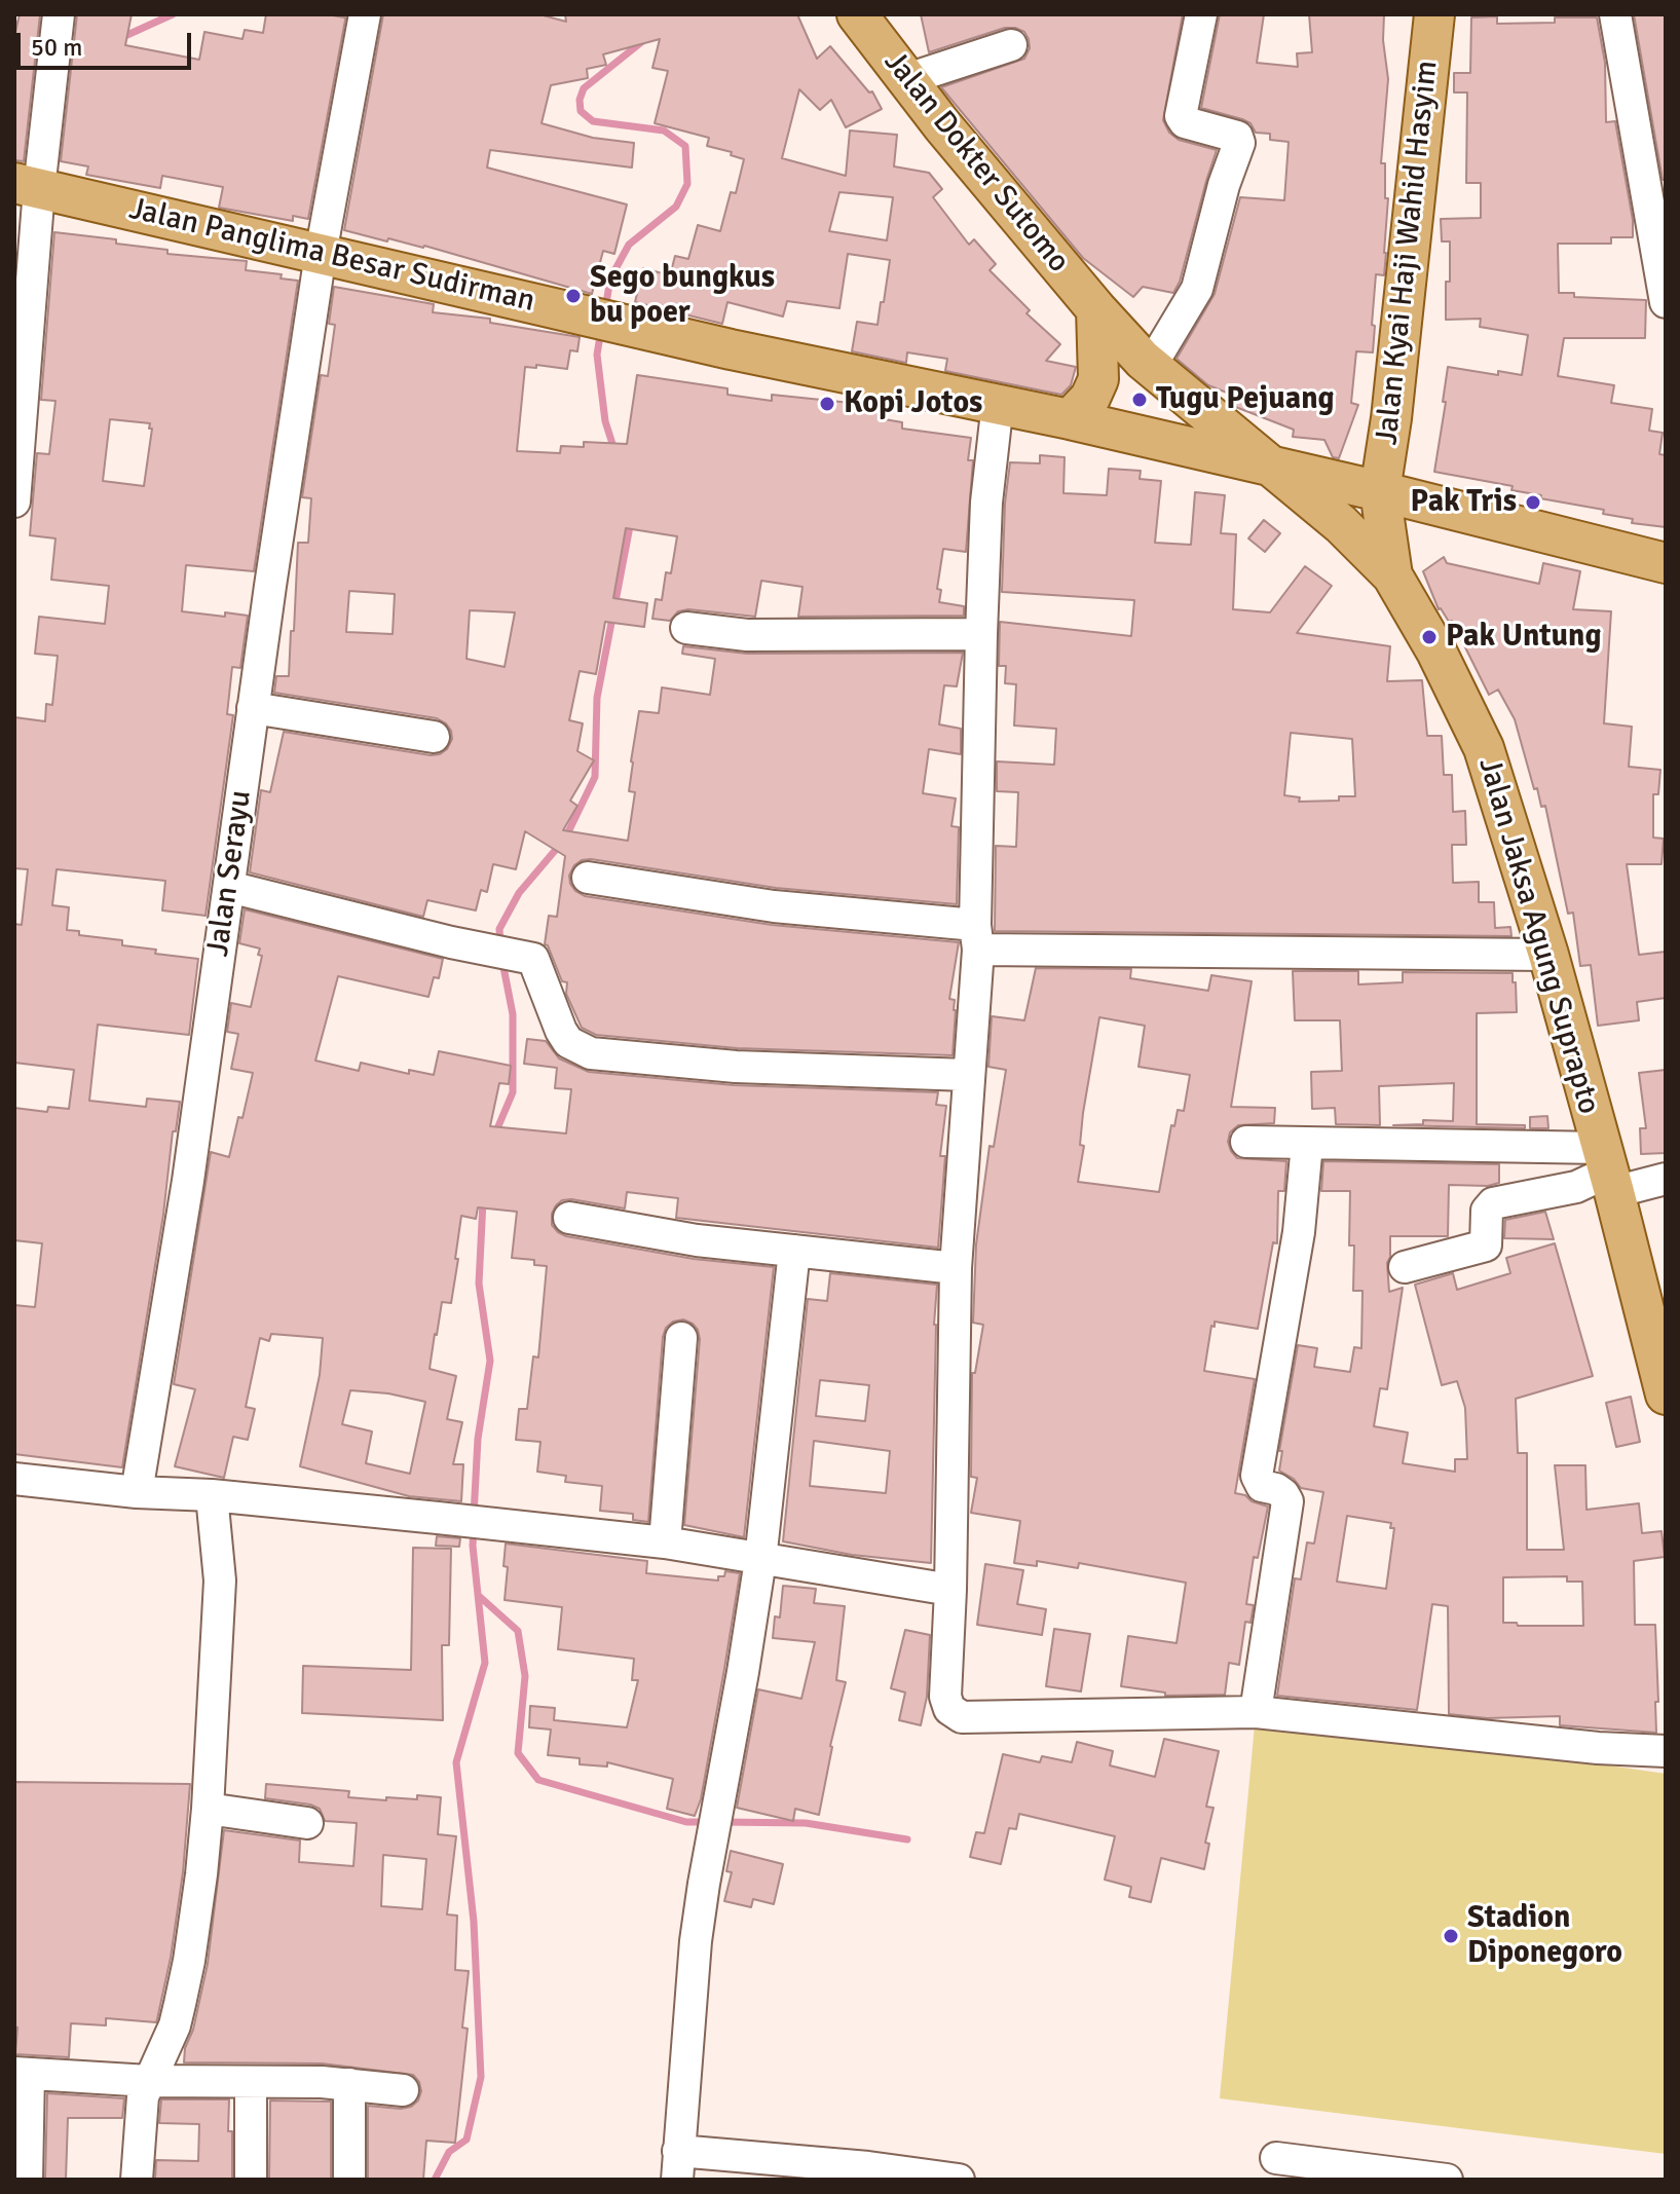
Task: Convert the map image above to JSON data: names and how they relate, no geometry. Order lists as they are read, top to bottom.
{
  "streets": {
    "main road": [
      "Jalan Dokter Sutomo",
      "Jalan Kyai Haji Wahid Hasyim",
      "Jalan Panglima Besar Sudirman",
      "Jalan Jaksa Agung Suprapto"
    ],
    "street": ["Jalan Serayu"]
  },
  "crossings": [
    ["Jalan Dokter Sutomo", "Jalan Panglima Besar Sudirman"],
    ["Jalan Dokter Sutomo", "Jalan Jaksa Agung Suprapto"],
    ["Jalan Kyai Haji Wahid Hasyim", "Jalan Panglima Besar Sudirman"],
    ["Jalan Kyai Haji Wahid Hasyim", "Jalan Jaksa Agung Suprapto"],
    ["Jalan Panglima Besar Sudirman", "Jalan Serayu"],
    ["Jalan Panglima Besar Sudirman", "Jalan Jaksa Agung Suprapto"]
  ],
  "places": [
    "Sego bungkus bu poer",
    "Tugu Pejuang",
    "Kopi Jotos",
    "Pak Tris",
    "Pak Untung",
    "Stadion Diponegoro"
  ],
  "scale_bar": "50 m"
}
